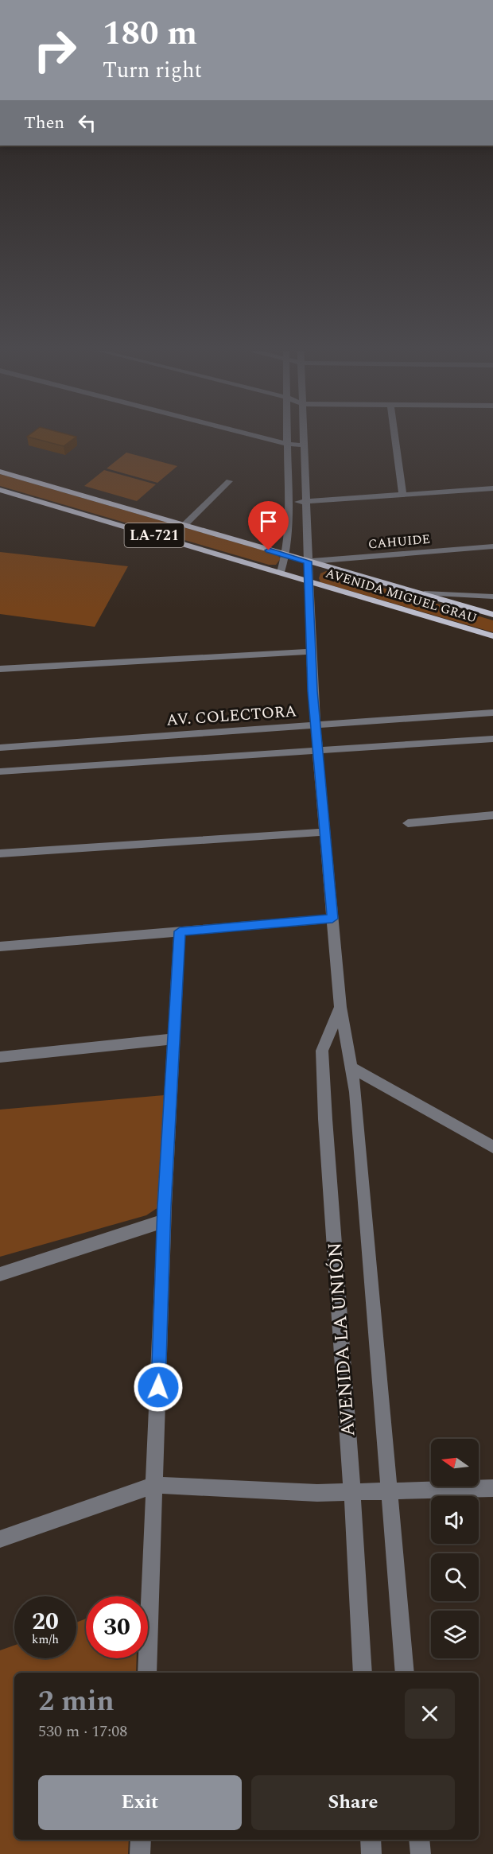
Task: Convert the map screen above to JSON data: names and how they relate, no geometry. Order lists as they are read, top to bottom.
{
  "streets": {
    "main road": ["LA-721", "AVENIDA MIGUEL GRAU"],
    "street": ["CAHUIDE", "AV. COLECTORA", "AVENIDA LA UNIÓN"]
  },
  "crossings": [
    ["CAHUIDE", "AVENIDA MIGUEL GRAU"],
    ["CAHUIDE", "AVENIDA LA UNIÓN"],
    ["AVENIDA MIGUEL GRAU", "AVENIDA LA UNIÓN"],
    ["AV. COLECTORA", "AVENIDA LA UNIÓN"]
  ],
  "north": "left",
  "page": {
    "turn": ["180 m", "Turn right"],
    "then": "Then",
    "speed": "20 km/h",
    "limit": "30",
    "heading": ["2 min", "530 m · 17:08"],
    "buttons": ["Exit", "Share"]
  }
}
